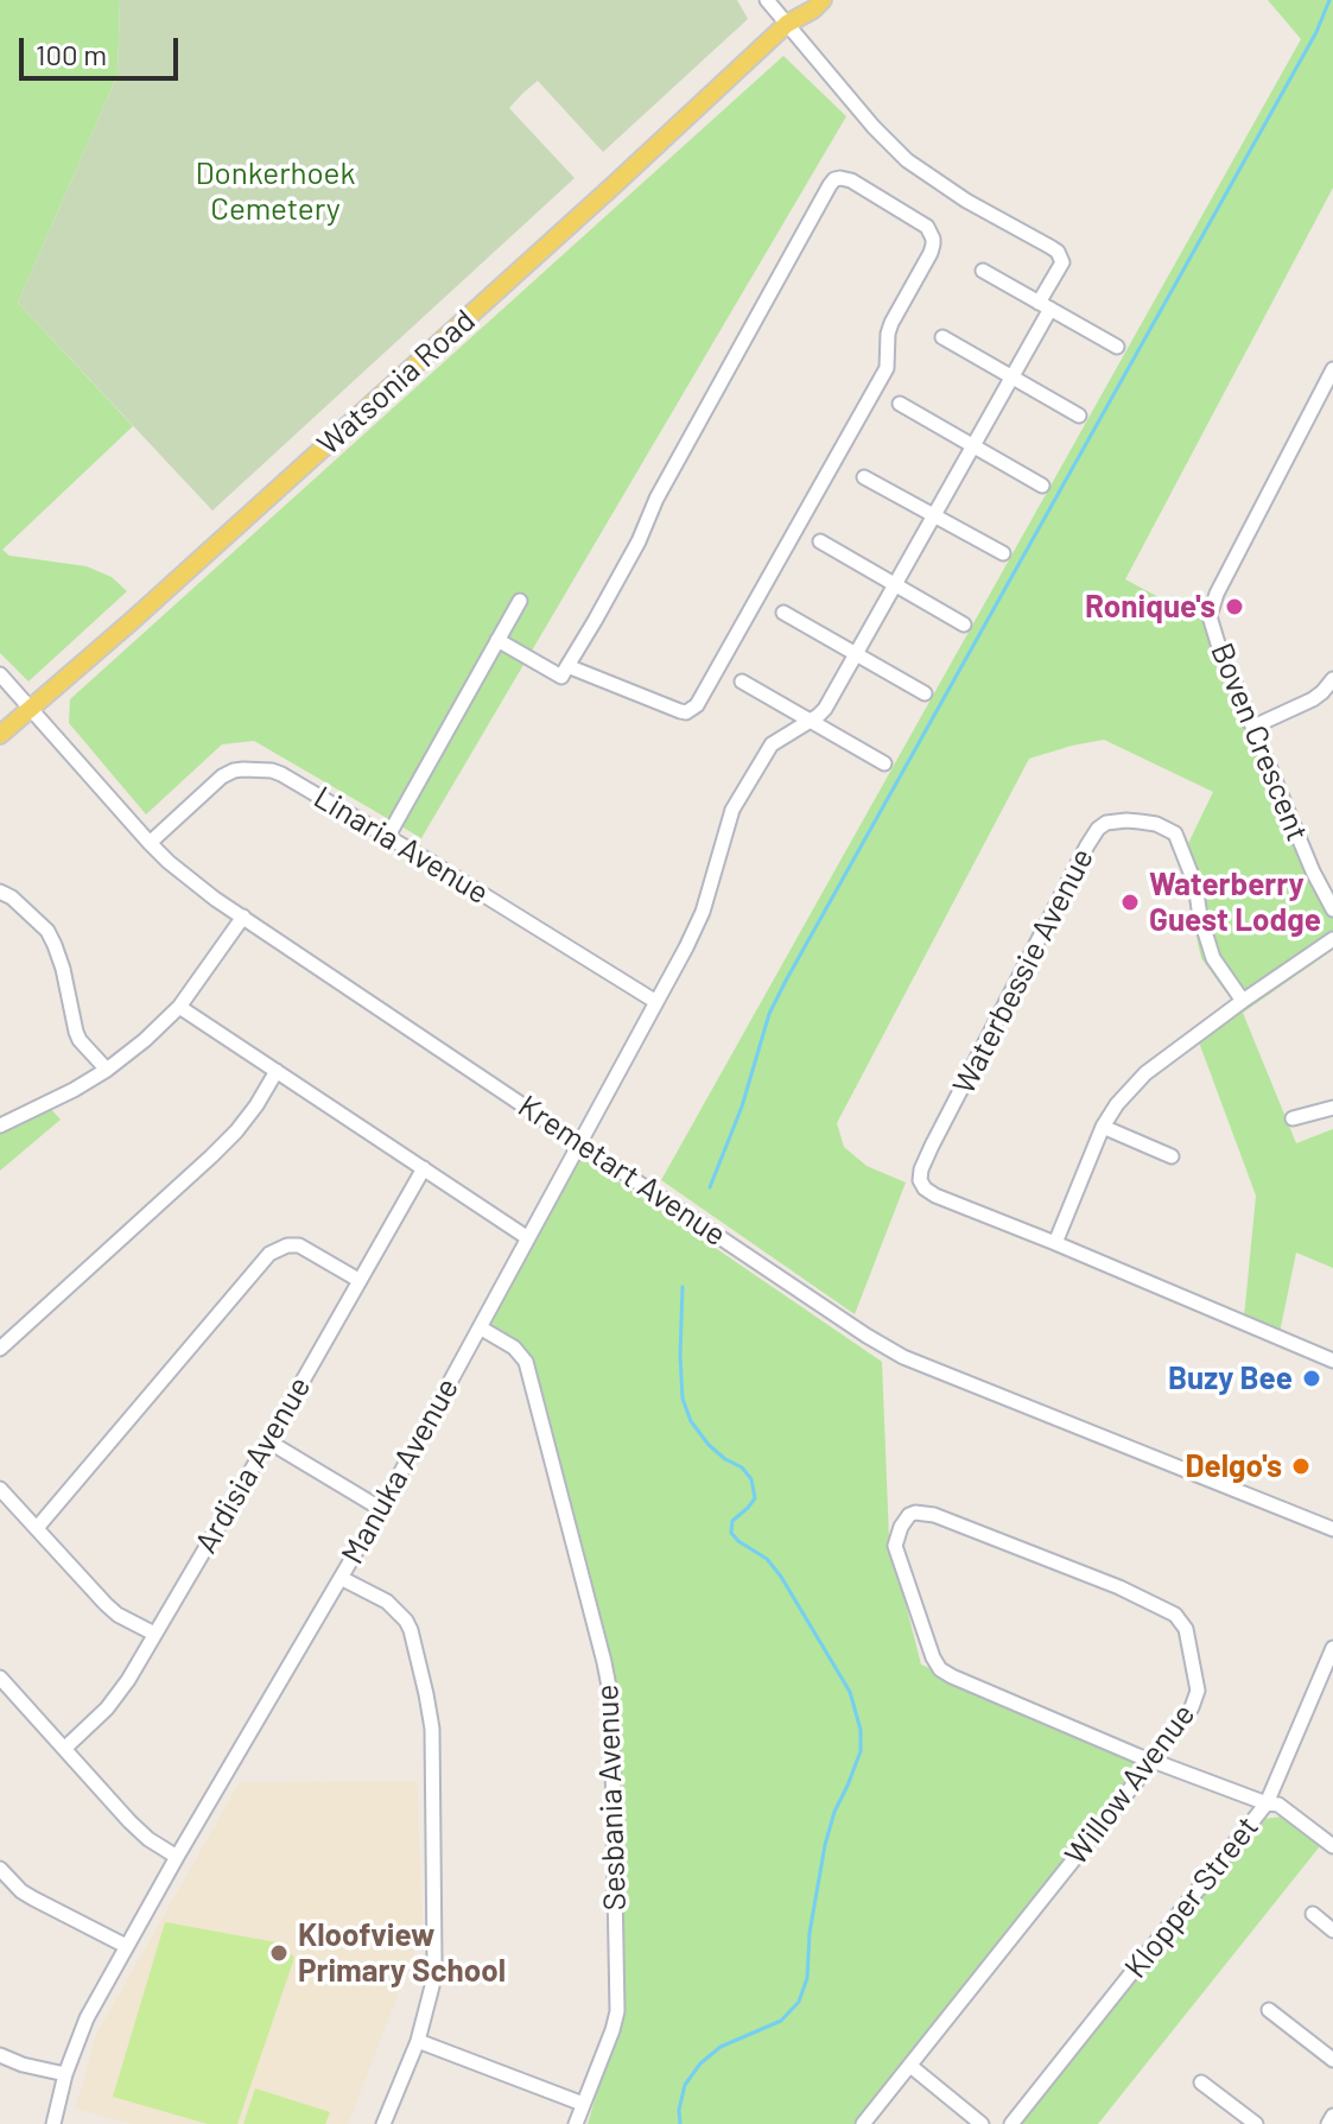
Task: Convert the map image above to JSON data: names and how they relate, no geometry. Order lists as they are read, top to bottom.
{
  "streets": {
    "main road": ["Watsonia Road"],
    "street": [
      "Boven Crescent",
      "Linaria Avenue",
      "Waterbessie Avenue",
      "Kremetart Avenue",
      "Ardisia Avenue",
      "Manuka Avenue",
      "Willow Avenue",
      "Sesbania Avenue",
      "Klopper Street"
    ]
  },
  "crossings": [
    ["Watsonia Road", "Kremetart Avenue"],
    ["Linaria Avenue", "Kremetart Avenue"],
    ["Linaria Avenue", "Manuka Avenue"],
    ["Kremetart Avenue", "Manuka Avenue"],
    ["Manuka Avenue", "Sesbania Avenue"]
  ],
  "parks": ["Donkerhoek Cemetery"],
  "places": [
    "Ronique's",
    "Waterberry Guest Lodge",
    "Buzy Bee",
    "Delgo's",
    "Kloofview Primary School"
  ],
  "scale_bar": "100 m"
}
